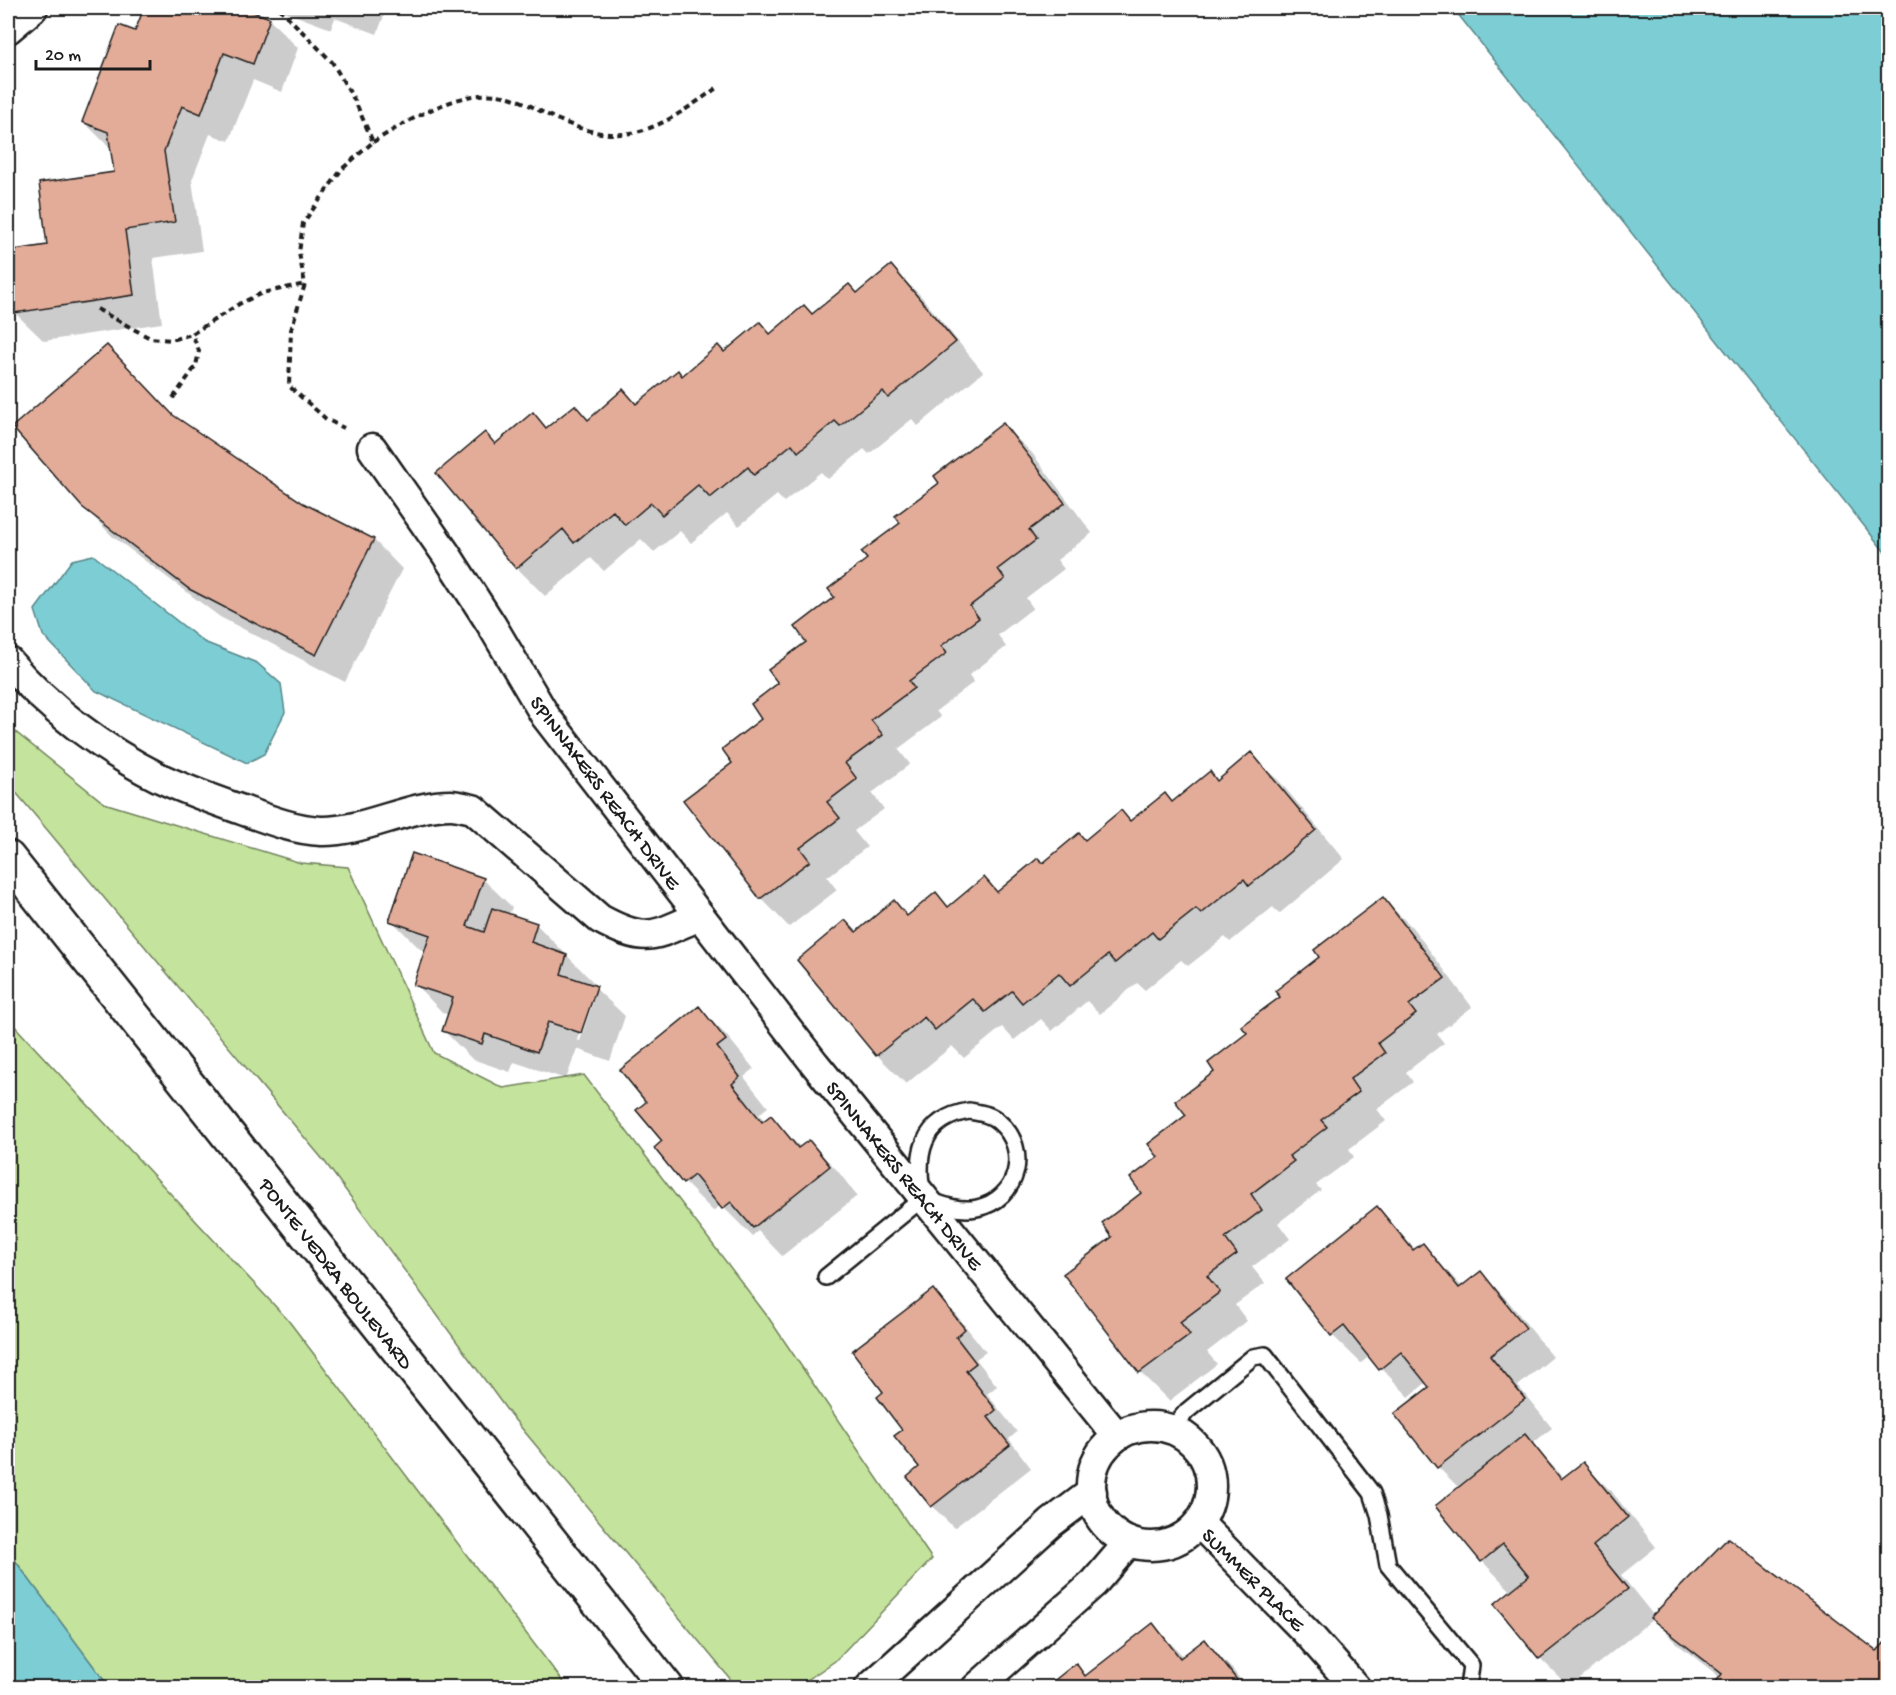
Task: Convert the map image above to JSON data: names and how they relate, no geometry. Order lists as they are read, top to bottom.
{
  "streets": {
    "street": ["SPINNAKERS REACH DRIVE", "PONTE VEDRA BOULEVARD", "SUMMER PLACE"]
  },
  "crossings": [
    ["SPINNAKERS REACH DRIVE", "SUMMER PLACE"]
  ],
  "scale_bar": "20 m"
}
